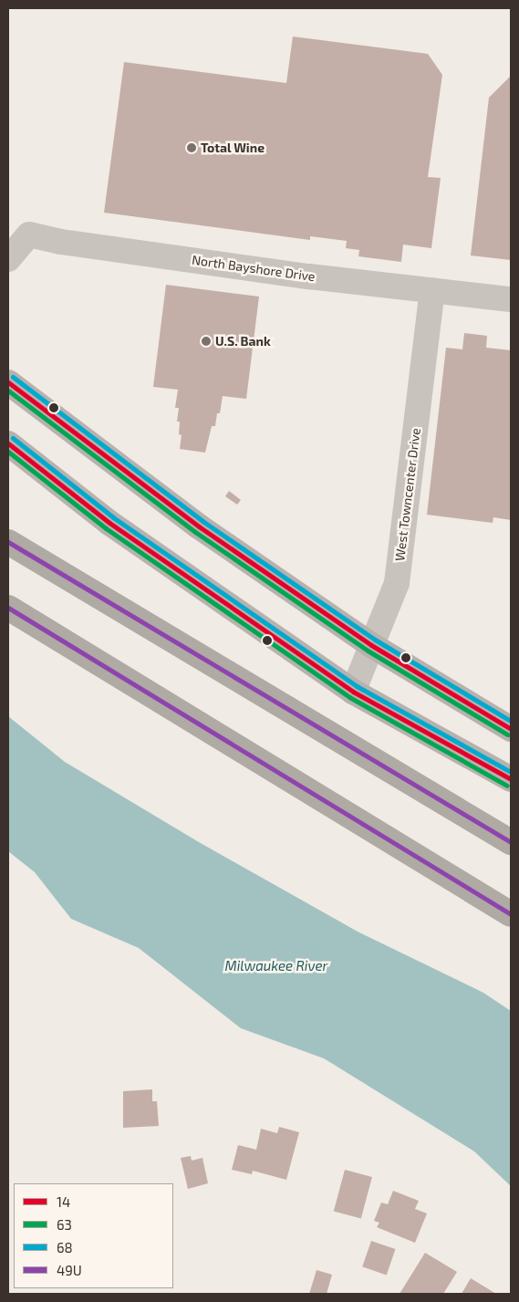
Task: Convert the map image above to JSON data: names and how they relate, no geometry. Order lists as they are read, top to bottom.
{
  "streets": {
    "street": ["North Bayshore Drive", "West Towncenter Drive"]
  },
  "crossings": [
    ["North Bayshore Drive", "West Towncenter Drive"]
  ],
  "water": ["Milwaukee River"],
  "places": ["Total Wine", "U.S. Bank"],
  "lines": [
    "transit line 68",
    "transit line 14",
    "transit line 63",
    "transit line 49U"
  ],
  "legend": [
    "14",
    "63",
    "68",
    "49U"
  ]
}
